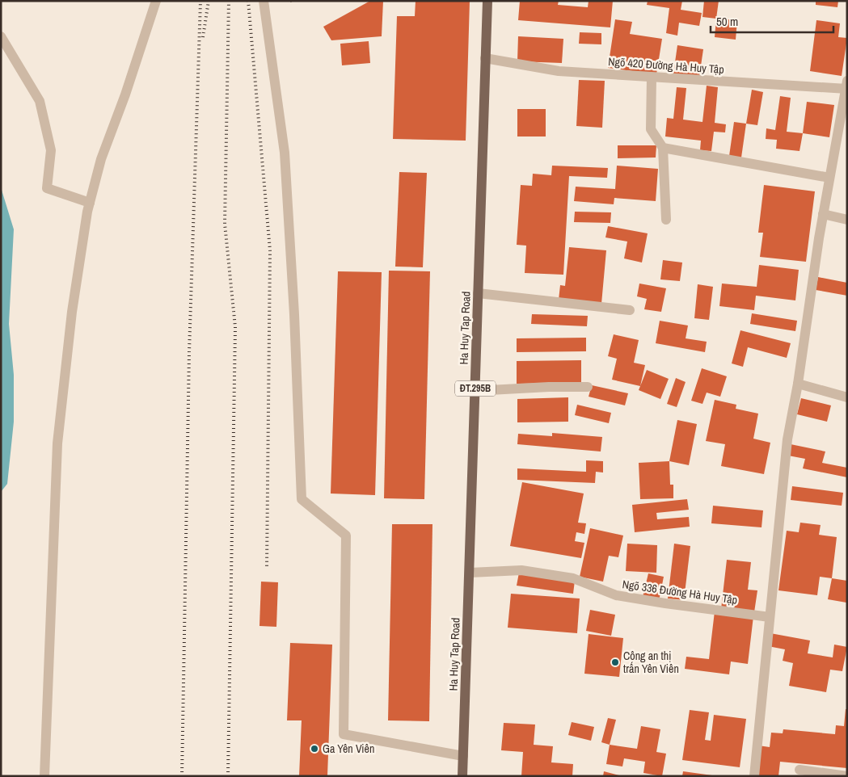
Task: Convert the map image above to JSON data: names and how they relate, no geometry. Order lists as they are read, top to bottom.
{
  "streets": {
    "main road": ["Ha Huy Tap Road", "ĐT.295B"],
    "street": ["Ngõ 420 Đường Hà Huy Tập", "Ngõ 336 Đường Hà Huy Tập"]
  },
  "crossings": [
    ["Ngõ 420 Đường Hà Huy Tập", "Ha Huy Tap Road"],
    ["Ha Huy Tap Road", "Ngõ 336 Đường Hà Huy Tập"]
  ],
  "places": ["Công an thị trấn Yên Viên", "Ga Yên Viên"],
  "scale_bar": "50 m"
}
